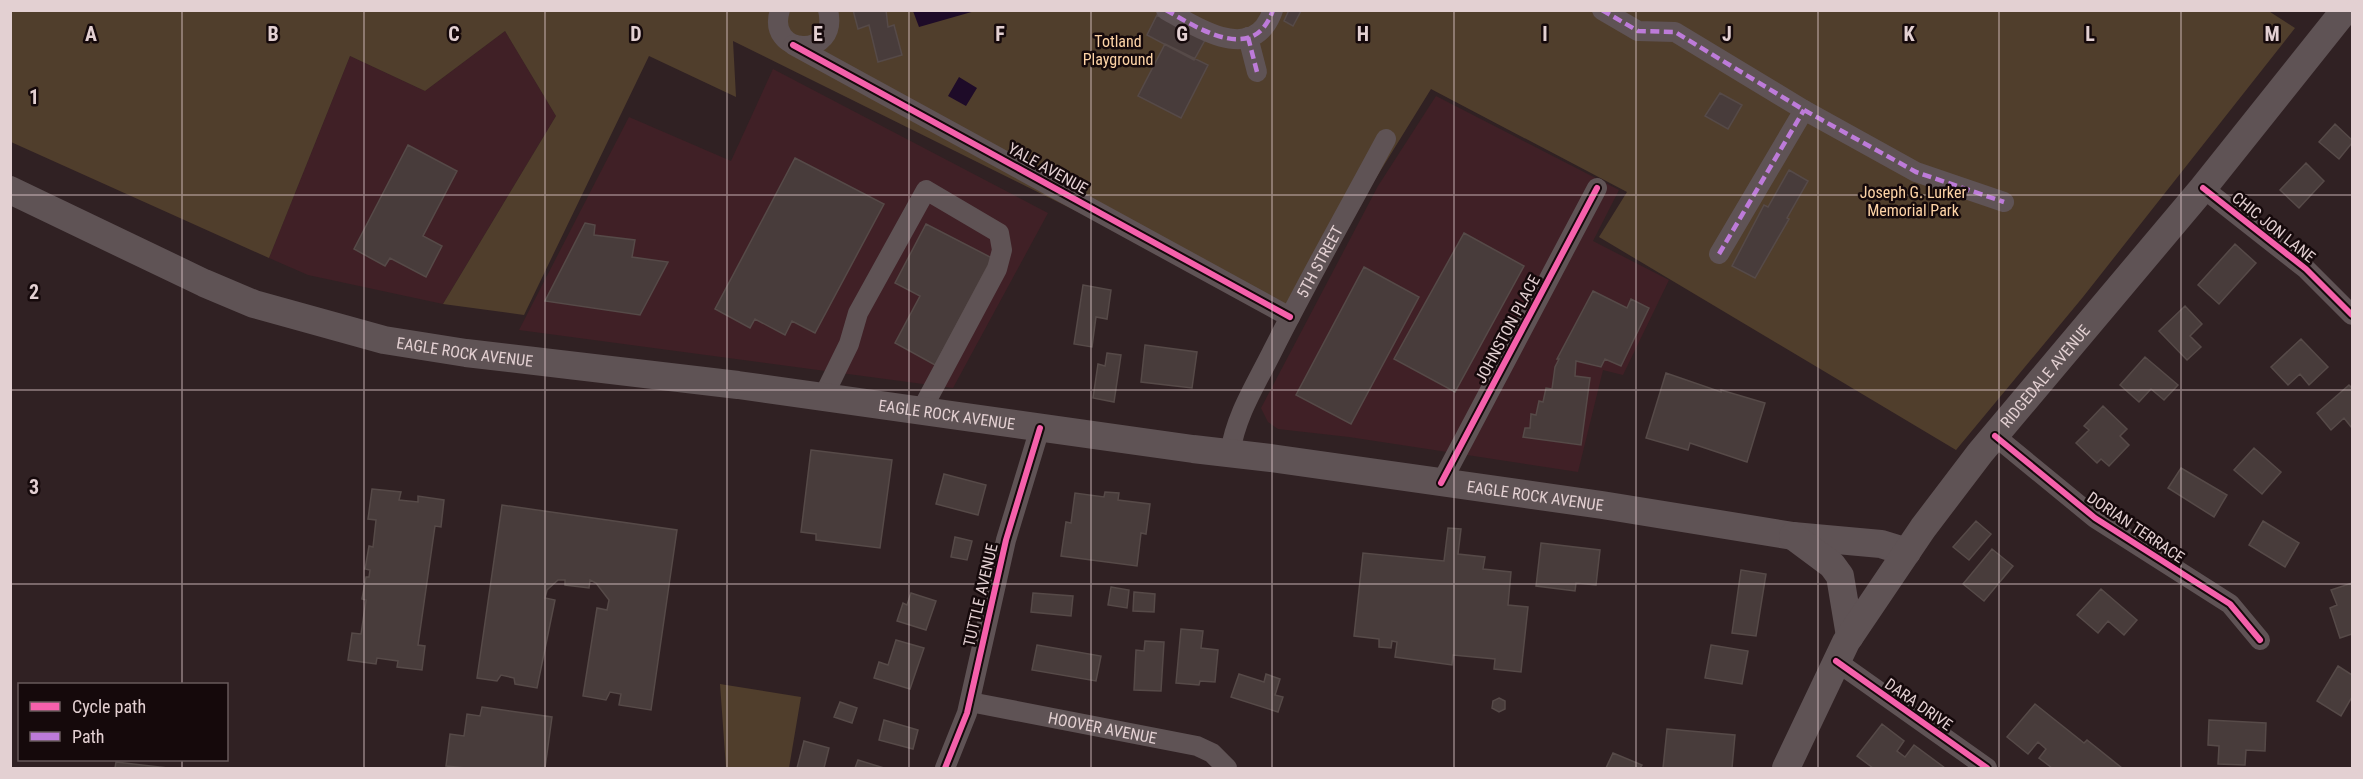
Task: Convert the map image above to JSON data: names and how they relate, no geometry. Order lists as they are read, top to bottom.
{
  "streets": {
    "main road": ["EAGLE ROCK AVENUE", "RIDGEDALE AVENUE"],
    "street": [
      "YALE AVENUE",
      "CHIC JON LANE",
      "5TH STREET",
      "JOHNSTON PLACE",
      "DORIAN TERRACE",
      "TUTTLE AVENUE",
      "DARA DRIVE",
      "HOOVER AVENUE"
    ]
  },
  "crossings": [
    ["YALE AVENUE", "5TH STREET"],
    ["CHIC JON LANE", "RIDGEDALE AVENUE"],
    ["5TH STREET", "EAGLE ROCK AVENUE"],
    ["JOHNSTON PLACE", "EAGLE ROCK AVENUE"],
    ["EAGLE ROCK AVENUE", "RIDGEDALE AVENUE"],
    ["EAGLE ROCK AVENUE", "TUTTLE AVENUE"],
    ["RIDGEDALE AVENUE", "DORIAN TERRACE"],
    ["RIDGEDALE AVENUE", "DARA DRIVE"],
    ["TUTTLE AVENUE", "HOOVER AVENUE"]
  ],
  "parks": ["Totland Playground", "Joseph G. Lurker Memorial Park"],
  "legend": ["Cycle path", "Path"],
  "grid": {
    "columns": [
      "A",
      "B",
      "C",
      "D",
      "E",
      "F",
      "G",
      "H",
      "I",
      "J",
      "K",
      "L",
      "M"
    ],
    "rows": ["1", "2", "3"]
  }
}
